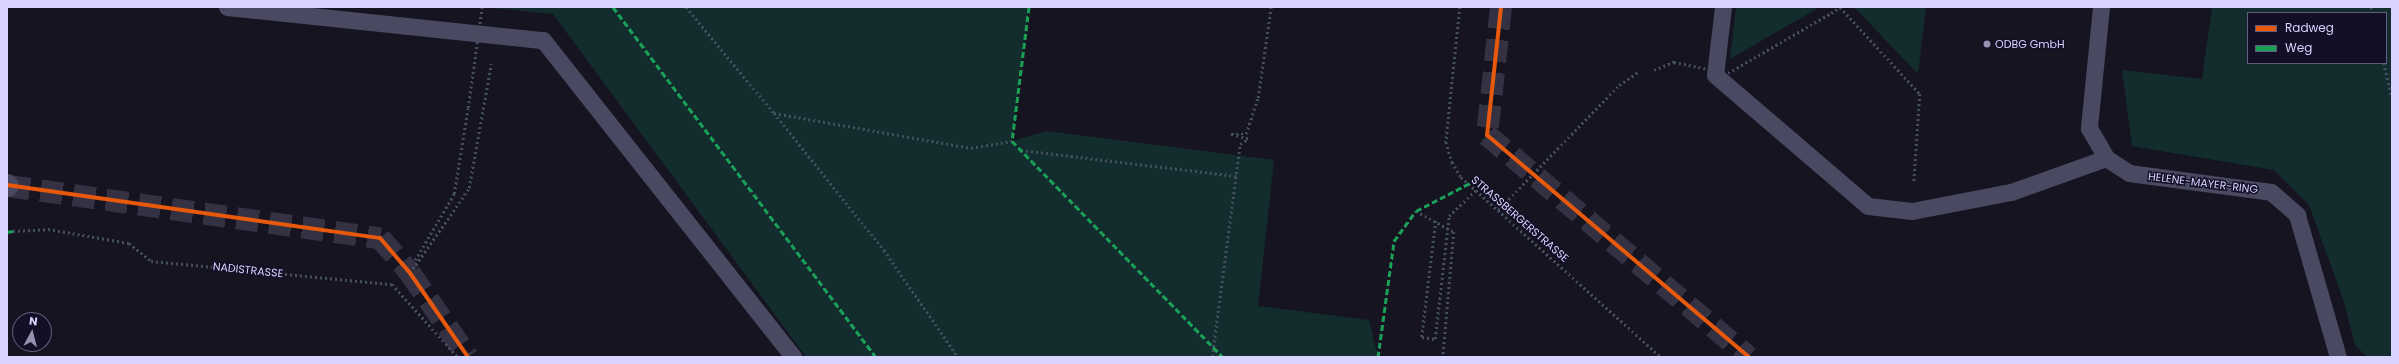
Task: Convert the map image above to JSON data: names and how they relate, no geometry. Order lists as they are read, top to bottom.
{
  "streets": {
    "lane": ["HELENE-MAYER-RING"],
    "path": ["STRASSBERGERSTRASSE", "NADISTRASSE"]
  },
  "places": ["ODBG GmbH"],
  "legend": ["Radweg", "Weg"],
  "north": "top"
}
